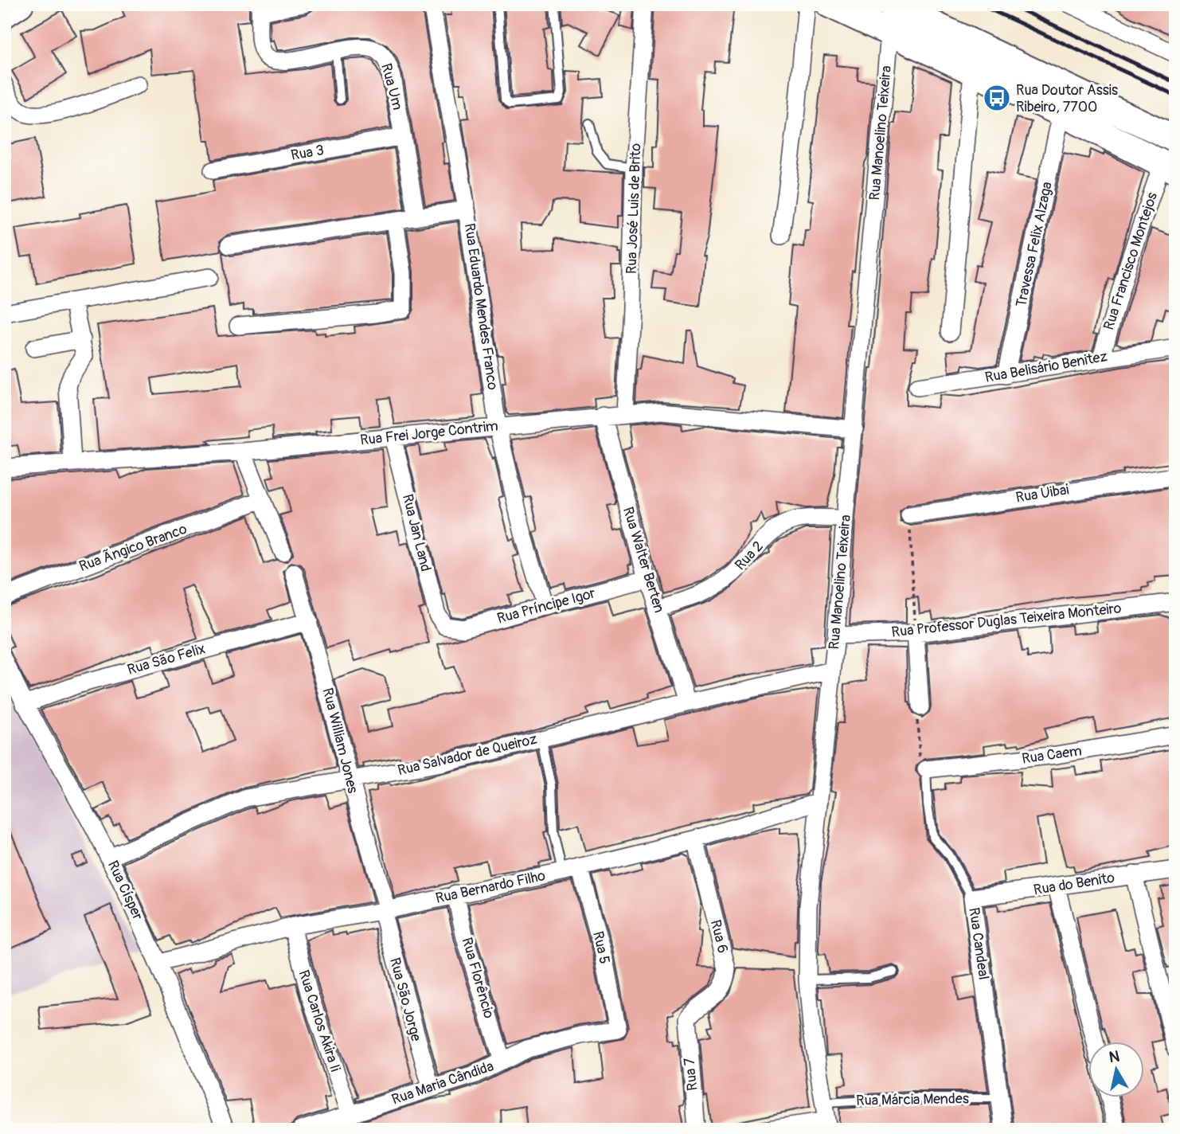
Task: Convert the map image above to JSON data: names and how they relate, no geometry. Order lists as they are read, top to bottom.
{
  "streets": {
    "street": [
      "Rua Um",
      "Rua Manoelino Teixeira",
      "Rua 3",
      "Rua José Luis de Brito",
      "Travessa Felix Alzaga",
      "Rua Francisco Montejos",
      "Rua Eduardo Mendes Franco",
      "Rua Belisário Benitez",
      "Rua Frei Jorge Contrim",
      "Rua Uibai",
      "Rua Jan Land",
      "Rua Ãngico Branco",
      "Rua 2",
      "Rua Walter Berten",
      "Rua Príncipe Igor",
      "Rua Professor Duglas Teixeira Monteiro",
      "Rua São Felix",
      "Rua William Jones",
      "Rua Salvador de Queiroz",
      "Rua Caem",
      "Rua do Benito",
      "Rua Bernardo Filho",
      "Rua Císper",
      "Rua 6",
      "Rua Candeal",
      "Rua 5",
      "Rua Florêncio",
      "Rua São Jorge",
      "Rua Carlos Akira Ii",
      "Rua 7",
      "Rua Maria Cândida",
      "Rua Márcia Mendes"
    ]
  },
  "crossings": [
    ["Rua Um", "Rua 3"],
    ["Rua Manoelino Teixeira", "Rua Frei Jorge Contrim"],
    ["Rua Manoelino Teixeira", "Rua 2"],
    ["Rua Manoelino Teixeira", "Rua Professor Duglas Teixeira Monteiro"],
    ["Rua Manoelino Teixeira", "Rua Salvador de Queiroz"],
    ["Rua Manoelino Teixeira", "Rua Bernardo Filho"],
    ["Rua Manoelino Teixeira", "Rua Márcia Mendes"],
    ["Rua José Luis de Brito", "Rua Frei Jorge Contrim"],
    ["Travessa Felix Alzaga", "Rua Belisário Benitez"],
    ["Rua Francisco Montejos", "Rua Belisário Benitez"],
    ["Rua Eduardo Mendes Franco", "Rua Frei Jorge Contrim"],
    ["Rua Eduardo Mendes Franco", "Rua Príncipe Igor"],
    ["Rua Frei Jorge Contrim", "Rua Jan Land"],
    ["Rua Frei Jorge Contrim", "Rua Walter Berten"],
    ["Rua Jan Land", "Rua Príncipe Igor"],
    ["Rua 2", "Rua Walter Berten"],
    ["Rua Walter Berten", "Rua Príncipe Igor"],
    ["Rua Walter Berten", "Rua Salvador de Queiroz"],
    ["Rua São Felix", "Rua William Jones"],
    ["Rua São Felix", "Rua Císper"],
    ["Rua William Jones", "Rua Salvador de Queiroz"],
    ["Rua William Jones", "Rua Bernardo Filho"],
    ["Rua William Jones", "Rua São Jorge"],
    ["Rua Salvador de Queiroz", "Rua Císper"],
    ["Rua Caem", "Rua Candeal"],
    ["Rua do Benito", "Rua Candeal"],
    ["Rua Bernardo Filho", "Rua Císper"],
    ["Rua Bernardo Filho", "Rua 6"],
    ["Rua Bernardo Filho", "Rua 5"],
    ["Rua Bernardo Filho", "Rua Florêncio"],
    ["Rua Bernardo Filho", "Rua São Jorge"],
    ["Rua Bernardo Filho", "Rua Carlos Akira Ii"],
    ["Rua 6", "Rua 7"],
    ["Rua Candeal", "Rua Márcia Mendes"],
    ["Rua 5", "Rua Maria Cândida"],
    ["Rua Florêncio", "Rua Maria Cândida"],
    ["Rua São Jorge", "Rua Maria Cândida"],
    ["Rua Carlos Akira Ii", "Rua Maria Cândida"]
  ],
  "places": {
    "bus stop": ["Rua Doutor Assis Ribeiro, 7700"]
  },
  "north": "top"
}
